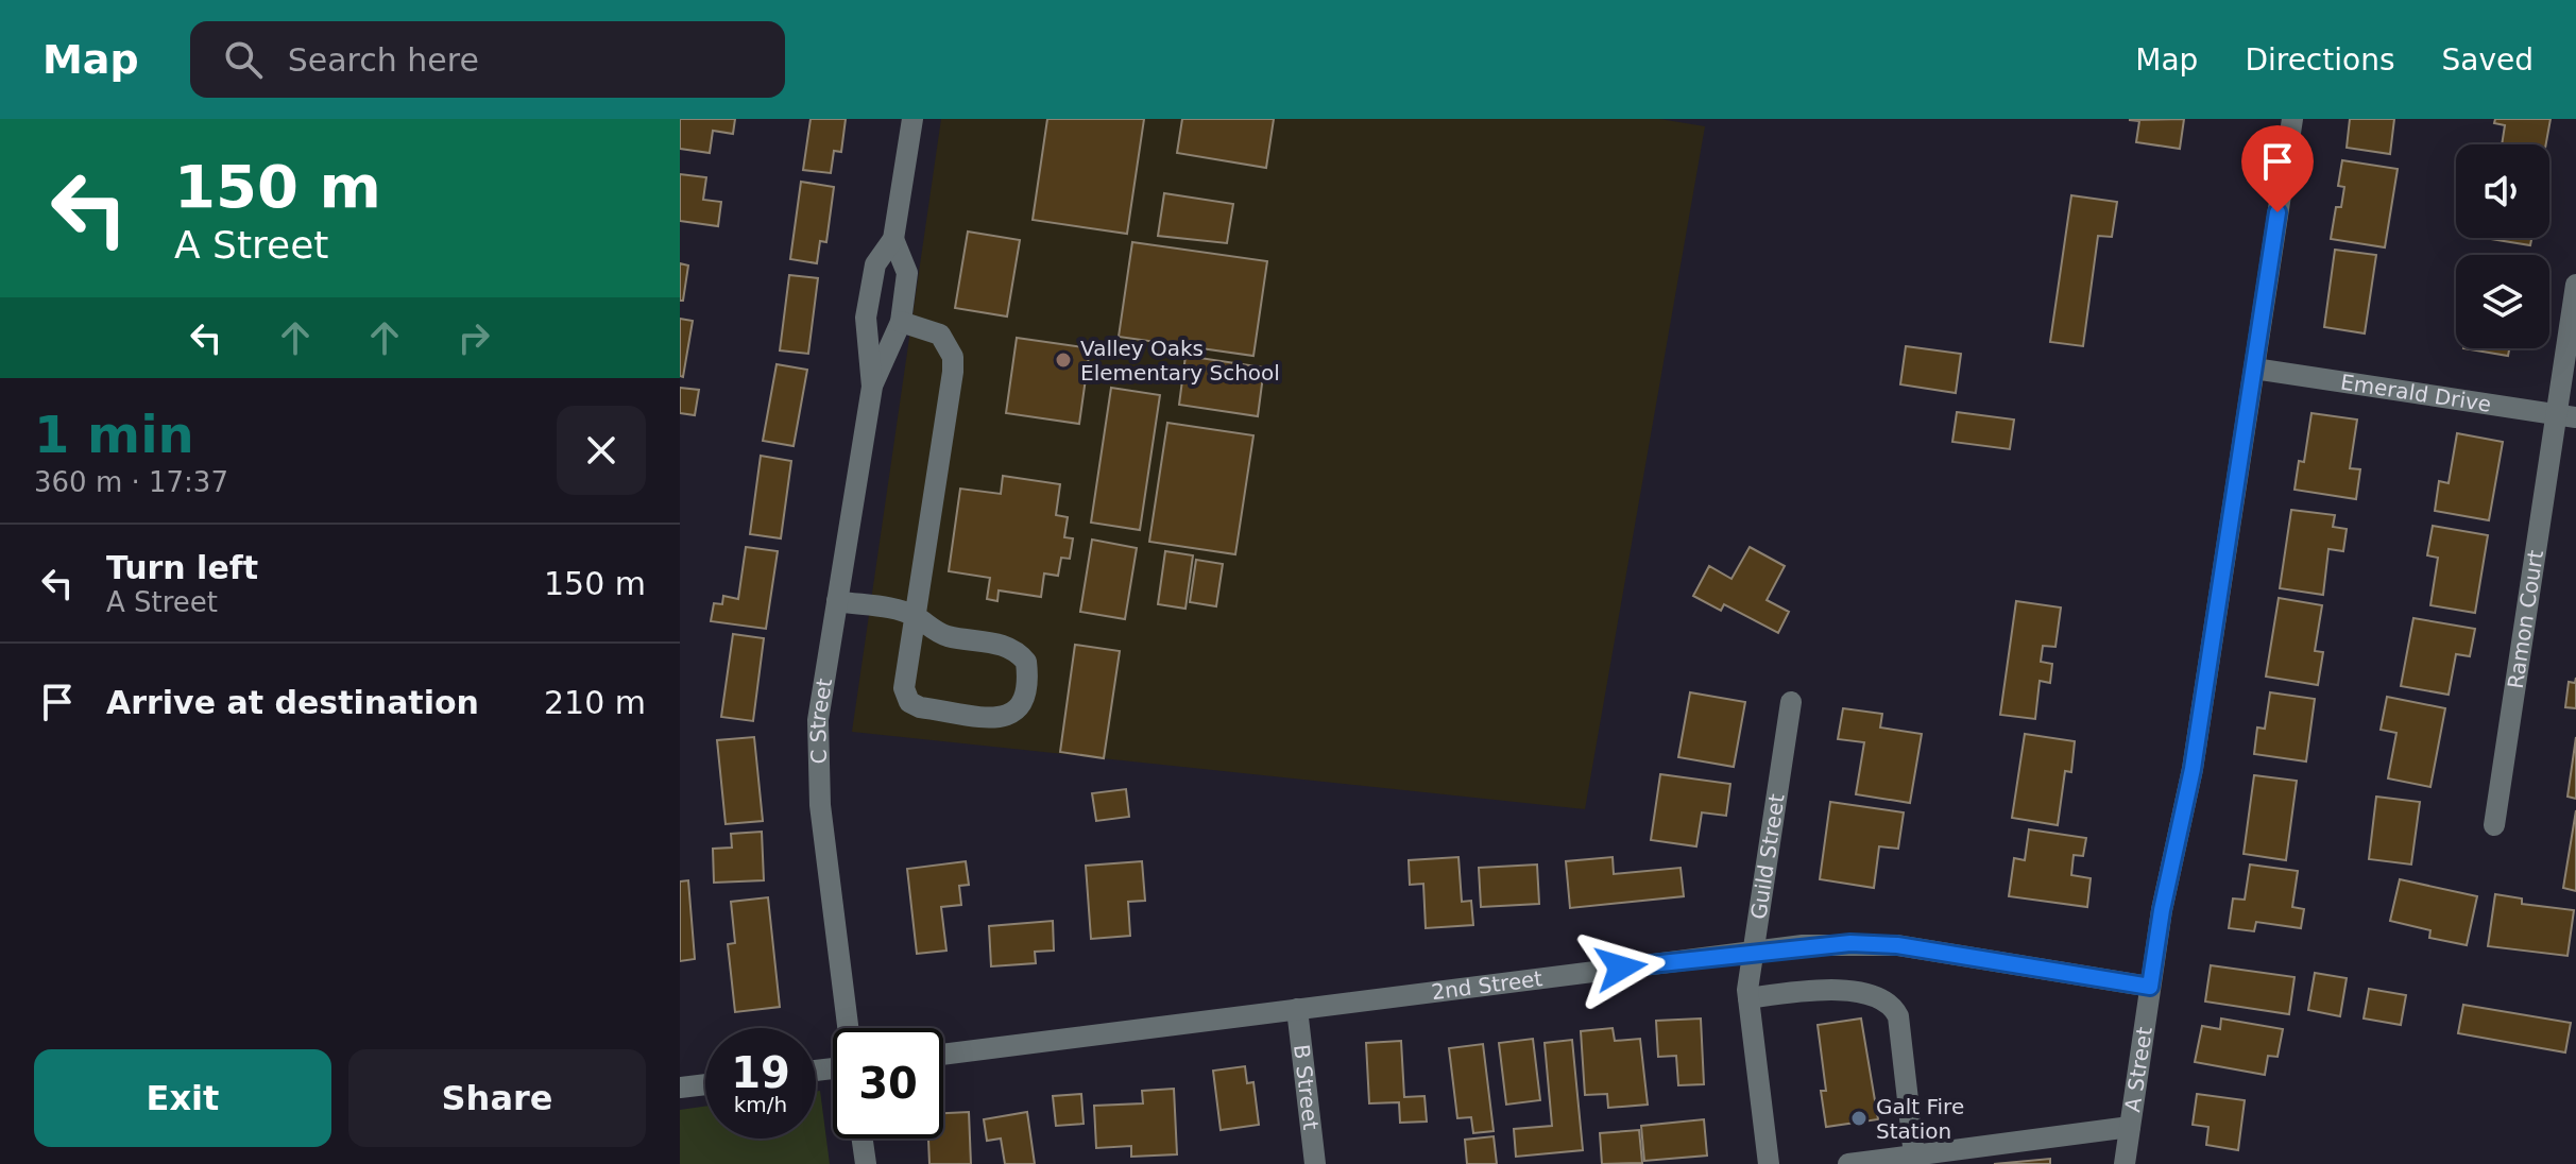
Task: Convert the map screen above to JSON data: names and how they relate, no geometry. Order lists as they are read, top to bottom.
{
  "streets": {
    "street": [
      "Emerald Drive",
      "Ramon Court",
      "C Street",
      "Guild Street",
      "2nd Street",
      "A Street",
      "B Street"
    ]
  },
  "crossings": [
    ["Emerald Drive", "Ramon Court"],
    ["Emerald Drive", "A Street"],
    ["Guild Street", "2nd Street"],
    ["2nd Street", "A Street"],
    ["2nd Street", "B Street"]
  ],
  "places": ["Valley Oaks Elementary School", "Galt Fire Station"],
  "page": {
    "header": "Map",
    "search": "Search here",
    "nav": ["Map", "Directions", "Saved"],
    "turn": ["150 m", "A Street"],
    "heading": ["1 min", "360 m · 17:37"],
    "list": [
      {
        "name": "Turn left",
        "note": "A Street",
        "value": "150 m"
      },
      {
        "name": "Arrive at destination",
        "value": "210 m"
      }
    ],
    "speed": "19 km/h",
    "limit": "30",
    "buttons": ["Exit", "Share"]
  }
}
